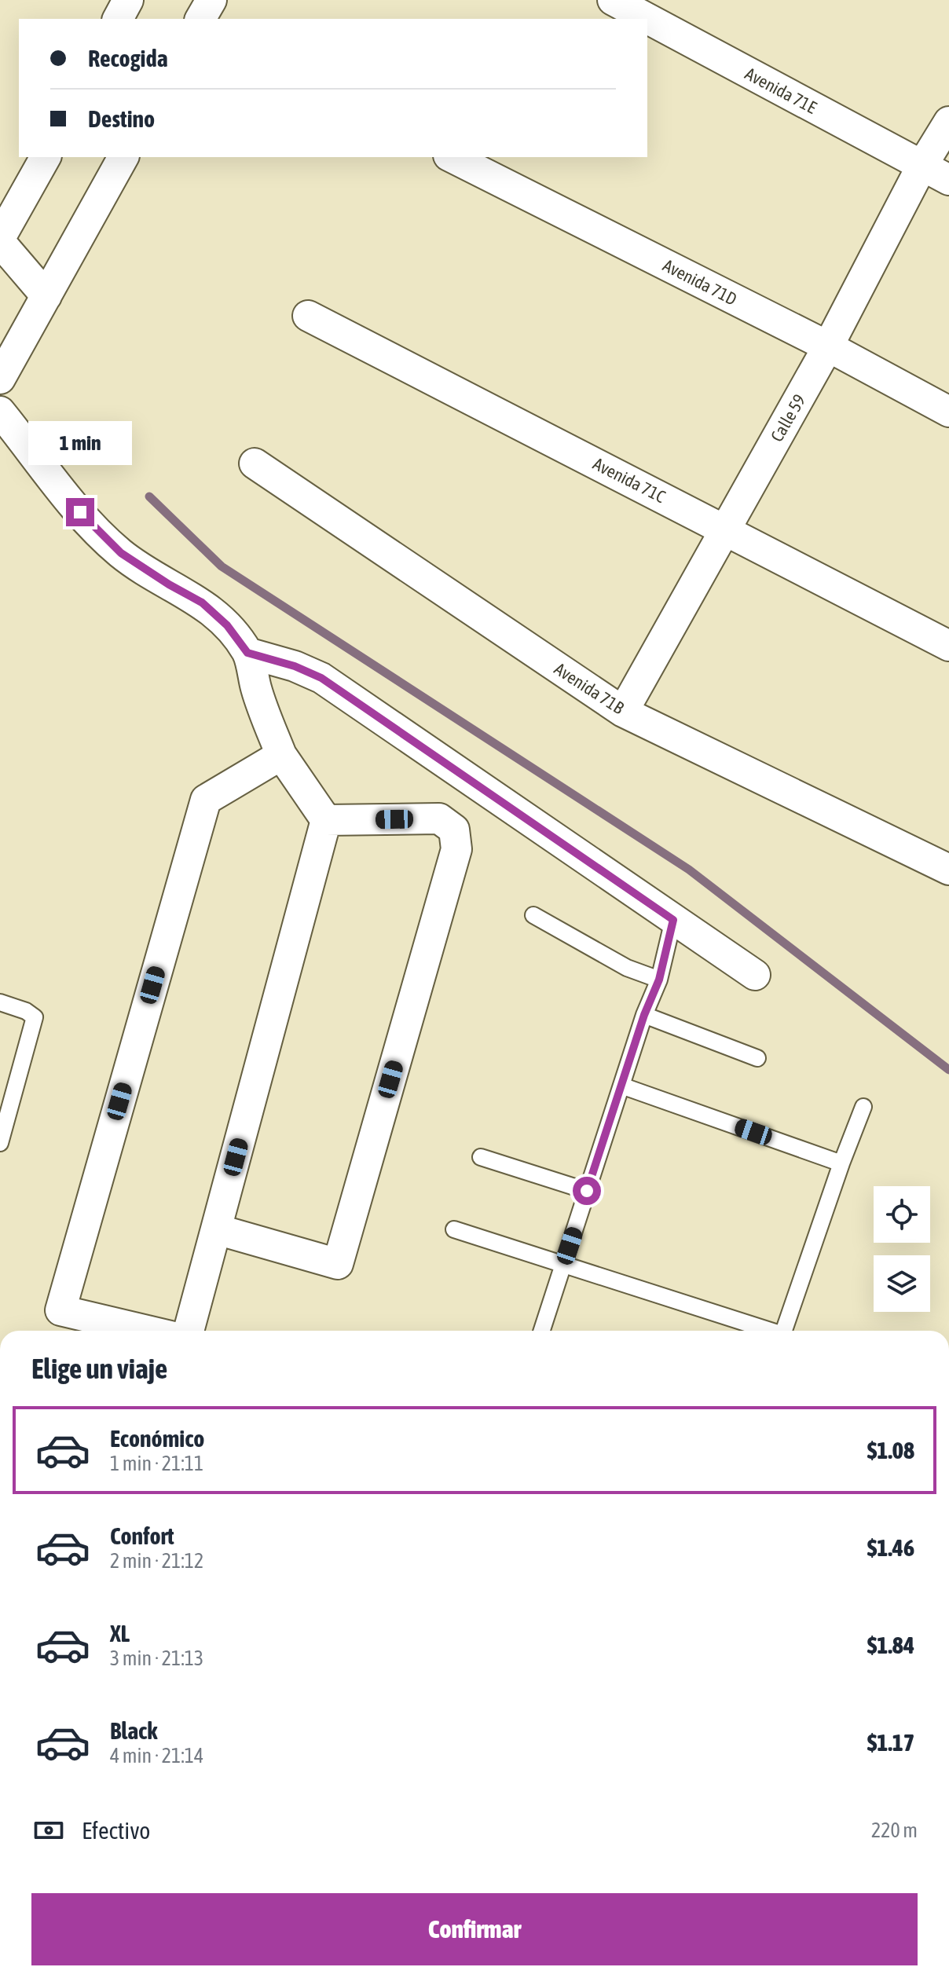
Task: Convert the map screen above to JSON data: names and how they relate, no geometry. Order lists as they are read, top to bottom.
{
  "streets": {
    "street": [
      "Avenida 71E",
      "Avenida 71D",
      "Calle 59",
      "Avenida 71C",
      "Avenida 71B"
    ]
  },
  "crossings": [
    ["Avenida 71E", "Calle 59"],
    ["Avenida 71D", "Calle 59"],
    ["Calle 59", "Avenida 71C"],
    ["Calle 59", "Avenida 71B"]
  ],
  "page": {
    "banner": ["Recogida", "Destino"],
    "bubble": "1 min",
    "heading": "Elige un viaje",
    "list": [
      {
        "name": "Económico",
        "note": "1 min · 21:11",
        "value": "$1.08"
      },
      {
        "name": "Confort",
        "note": "2 min · 21:12",
        "value": "$1.46"
      },
      {
        "name": "XL",
        "note": "3 min · 21:13",
        "value": "$1.84"
      },
      {
        "name": "Black",
        "note": "4 min · 21:14",
        "value": "$1.17"
      }
    ],
    "pay": ["Efectivo", "220 m"],
    "buttons": "Confirmar"
  }
}
